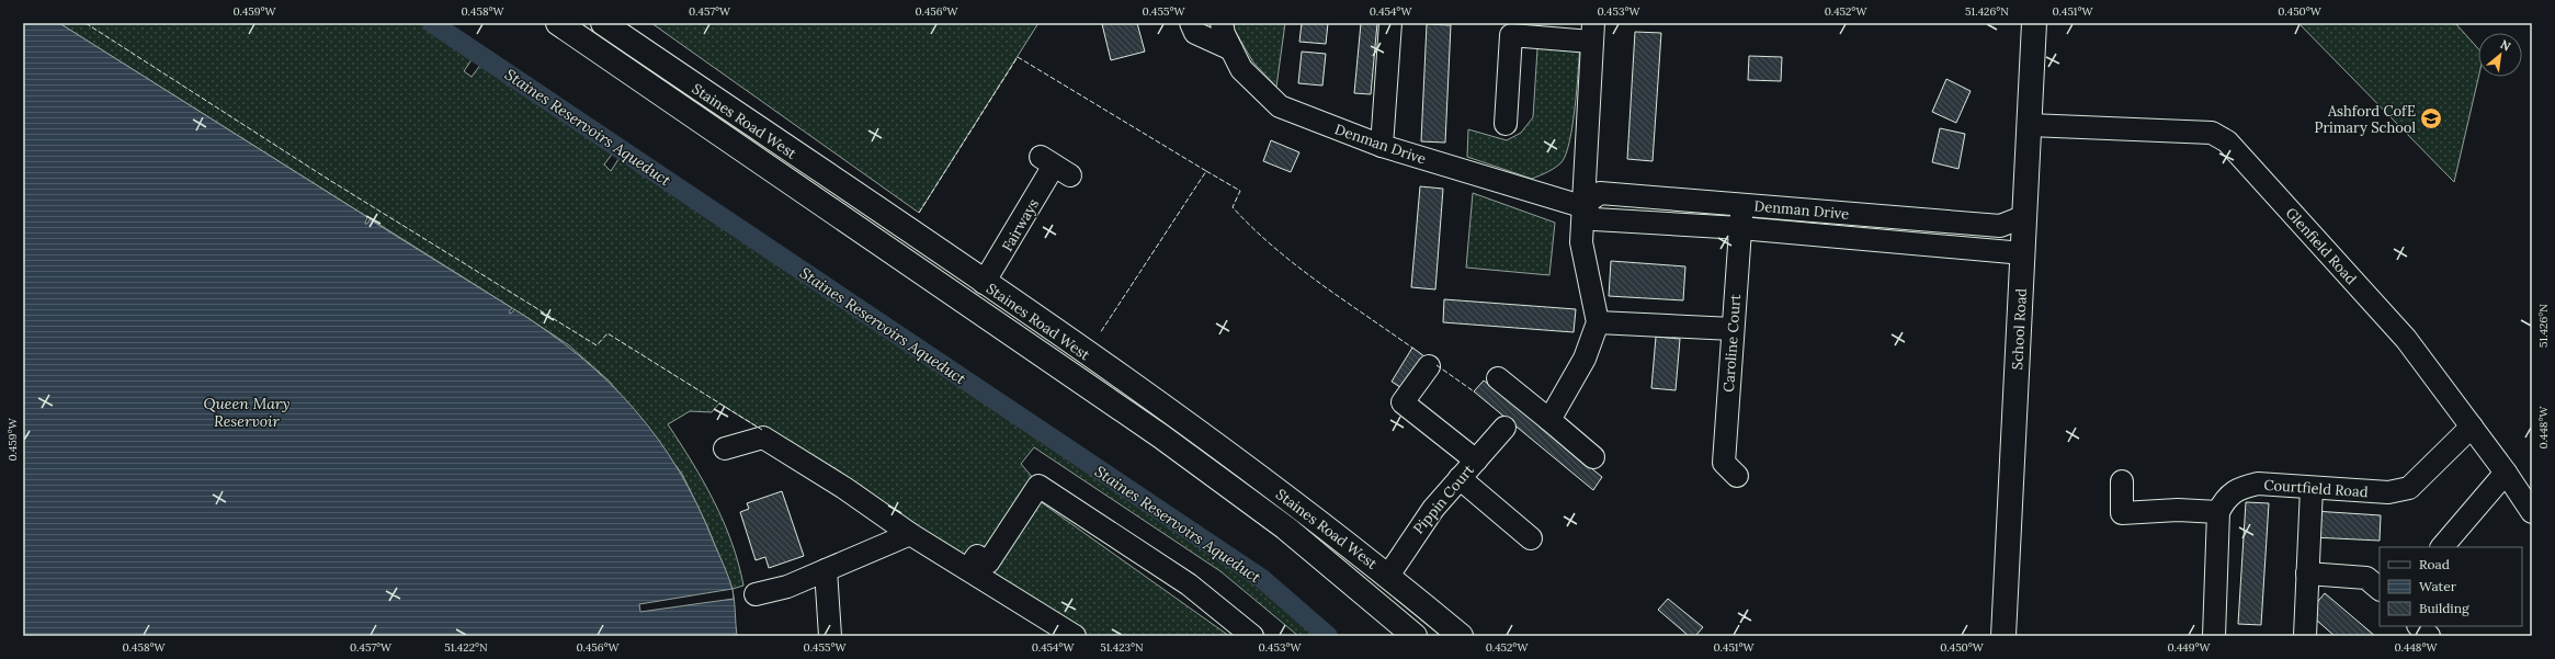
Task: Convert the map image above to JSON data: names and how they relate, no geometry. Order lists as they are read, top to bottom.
{
  "streets": {
    "main road": ["Staines Road West", "School Road"],
    "street": [
      "Denman Drive",
      "Fairways",
      "Glenfield Road",
      "Caroline Court",
      "Courtfield Road",
      "Pippin Court"
    ]
  },
  "crossings": [
    ["Staines Road West", "Fairways"],
    ["Staines Road West", "Pippin Court"],
    ["Denman Drive", "School Road"],
    ["Denman Drive", "Caroline Court"],
    ["Glenfield Road", "School Road"],
    ["Glenfield Road", "Courtfield Road"]
  ],
  "water": ["Staines Reservoirs Aqueduct", "Queen Mary Reservoir"],
  "places": {
    "school or university": ["Ashford CofE Primary School"]
  },
  "legend": ["Road", "Water", "Building"],
  "north": "top right",
  "coordinates": [
    "0.459°W",
    "0.458°W",
    "0.457°W",
    "0.456°W",
    "0.455°W",
    "0.454°W",
    "0.453°W",
    "0.452°W",
    "51.426°N",
    "0.451°W",
    "0.450°W",
    "0.448°W",
    "51.422°N",
    "51.423°N",
    "0.449°W"
  ]
}
